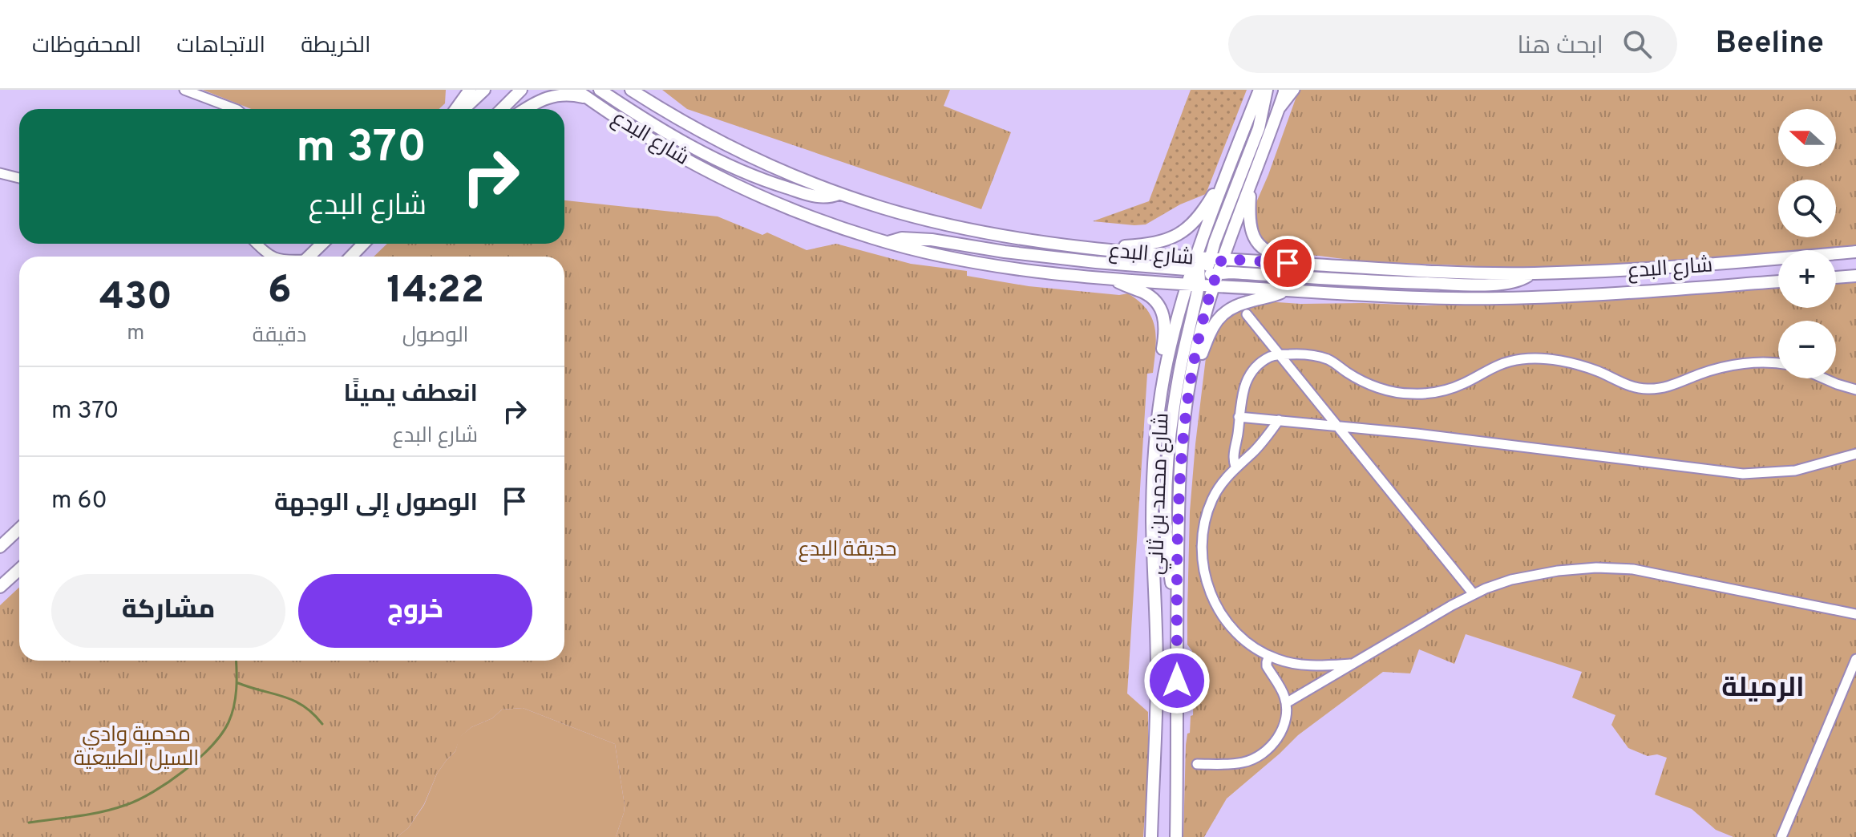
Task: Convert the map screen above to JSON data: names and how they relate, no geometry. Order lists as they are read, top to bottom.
{
  "streets": {
    "main road": ["شارع البدع", "شارع محمد بن ثاني"]
  },
  "crossings": [
    ["شارع البدع", "شارع محمد بن ثاني"]
  ],
  "districts": ["الرميلة"],
  "parks": ["حديقة البدع", "محمية وادي السيل الطبيعية"],
  "north": "left",
  "page": {
    "header": "Beeline",
    "search": "ابحث هنا",
    "nav": ["الخريطة", "الاتجاهات", "المحفوظات"],
    "map_buttons": ["+", "−"],
    "turn": ["370 m", "شارع البدع"],
    "eta": [
      "14:22",
      "الوصول",
      "6",
      "دقيقة",
      "430",
      "m"
    ],
    "list": [
      {
        "name": "انعطف يمينًا",
        "note": "شارع البدع",
        "value": "370 m"
      },
      {
        "name": "الوصول إلى الوجهة",
        "value": "60 m"
      }
    ],
    "buttons": ["خروج", "مشاركة"]
  }
}
